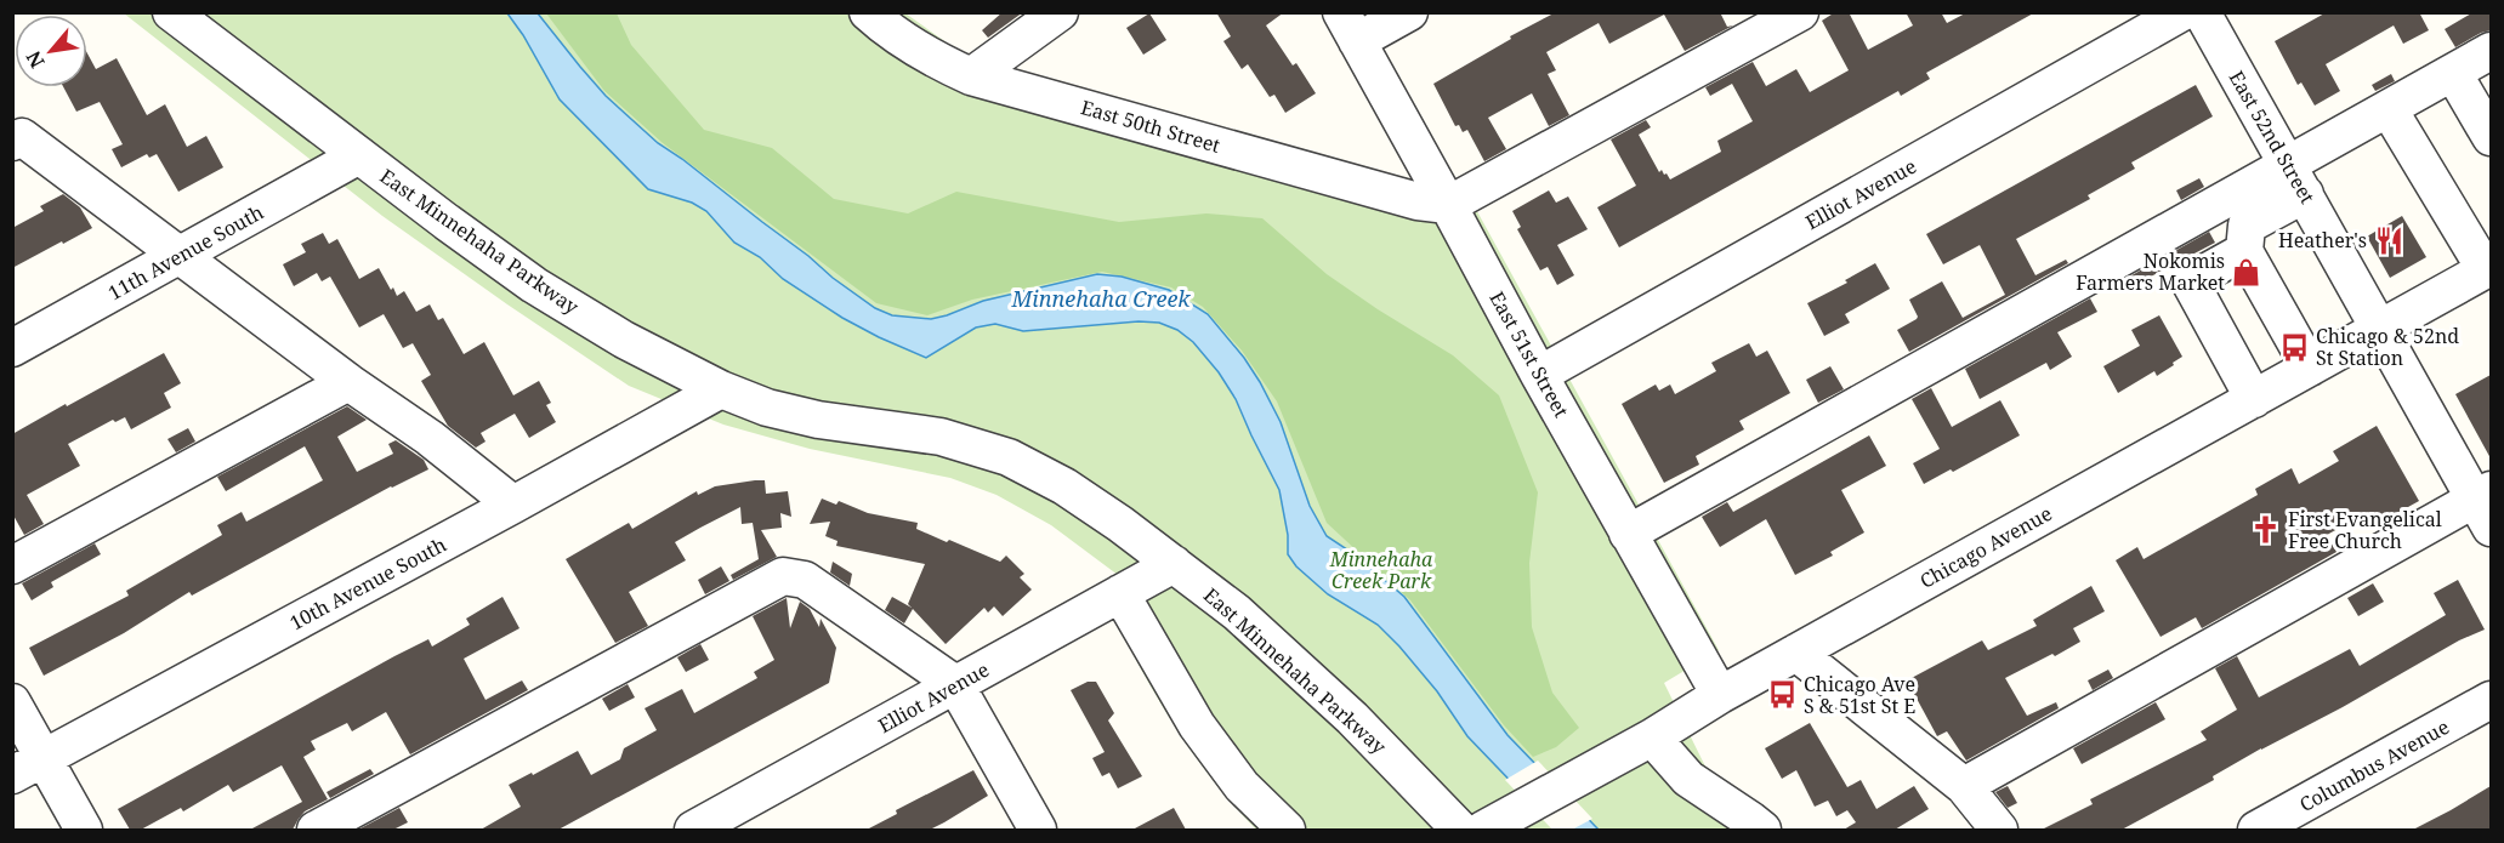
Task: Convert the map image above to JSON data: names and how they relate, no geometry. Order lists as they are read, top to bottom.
{
  "streets": {
    "street": [
      "East 50th Street",
      "East 52nd Street",
      "Elliot Avenue",
      "East Minnehaha Parkway",
      "11th Avenue South",
      "East 51st Street",
      "Chicago Avenue",
      "10th Avenue South",
      "Columbus Avenue"
    ]
  },
  "crossings": [
    ["East 50th Street", "East 51st Street"],
    ["East 52nd Street", "Chicago Avenue"],
    ["Elliot Avenue", "East Minnehaha Parkway"],
    ["Elliot Avenue", "East 51st Street"],
    ["East Minnehaha Parkway", "11th Avenue South"],
    ["East Minnehaha Parkway", "10th Avenue South"],
    ["East 51st Street", "Chicago Avenue"]
  ],
  "water": ["Minnehaha Creek"],
  "parks": ["Minnehaha Creek Park"],
  "places": {
    "restaurant": ["Heather's"],
    "shop": ["Nokomis Farmers Market"],
    "bus stop": ["Chicago & 52nd St Station", "Chicago Ave S & 51st St E"],
    "church": ["First Evangelical Free Church"]
  },
  "north": "bottom left"
}
